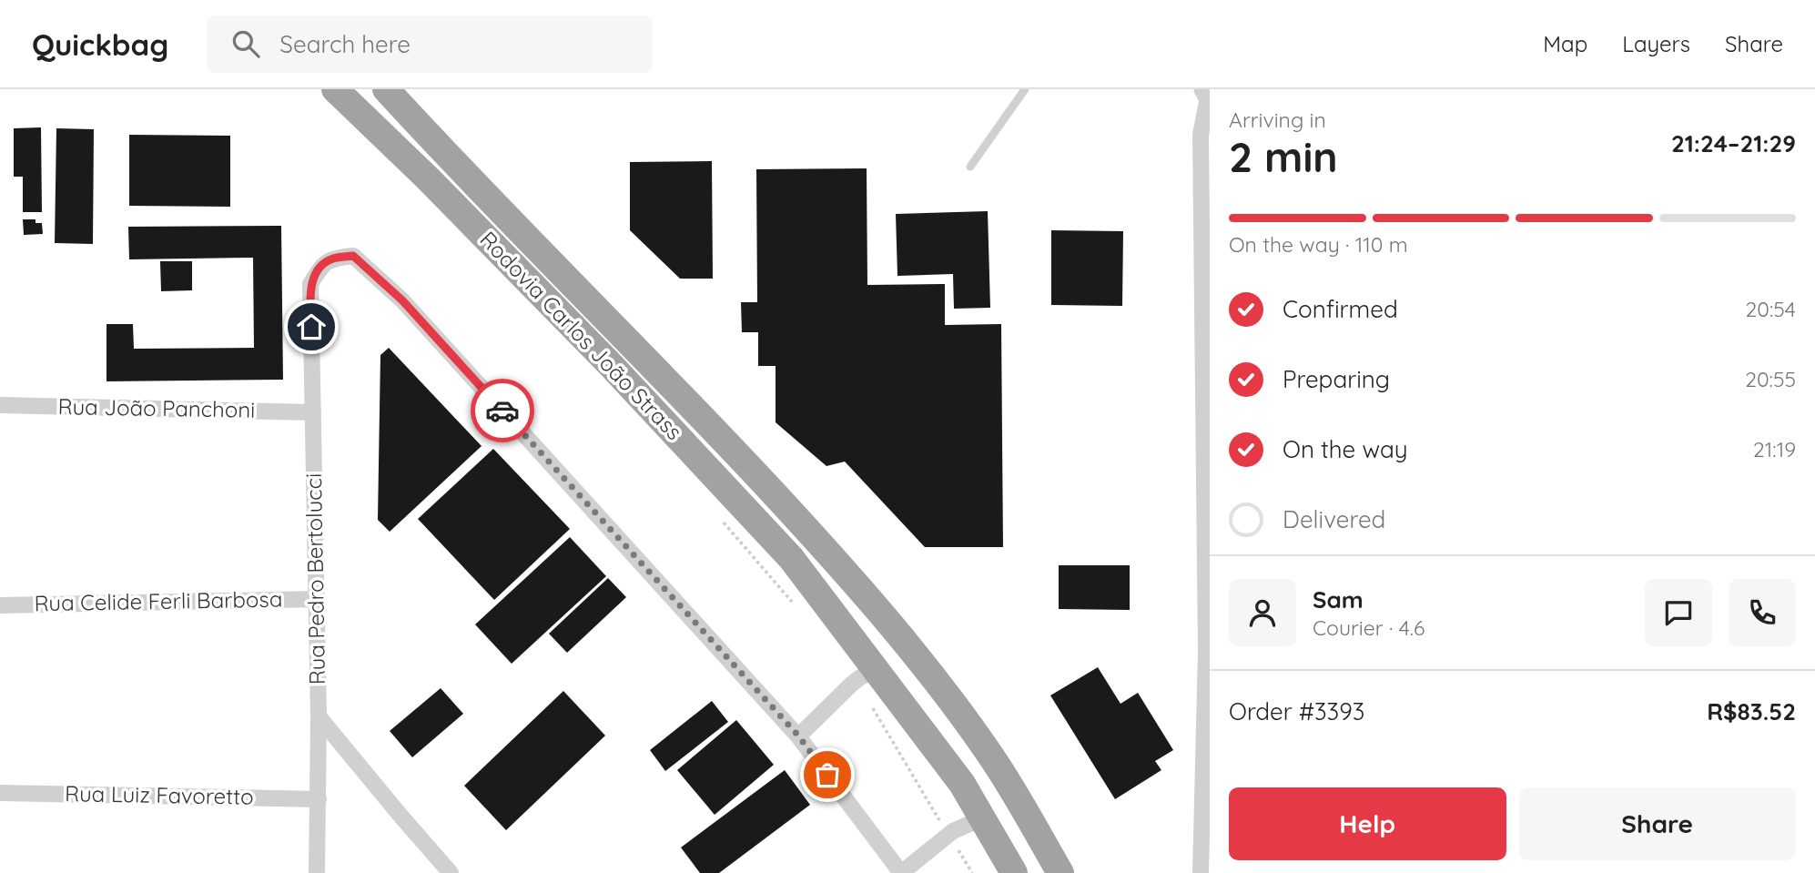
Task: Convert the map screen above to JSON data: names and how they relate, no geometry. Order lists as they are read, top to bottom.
{
  "streets": {
    "highway": ["Rodovia Carlos João Strass"],
    "street": [
      "Rua João Panchoni",
      "Rua Pedro Bertolucci",
      "Rua Celide Ferli Barbosa",
      "Rua Luiz Favoretto"
    ]
  },
  "crossings": [
    ["Rua João Panchoni", "Rua Pedro Bertolucci"],
    ["Rua Pedro Bertolucci", "Rua Celide Ferli Barbosa"],
    ["Rua Pedro Bertolucci", "Rua Luiz Favoretto"]
  ],
  "page": {
    "header": "Quickbag",
    "search": "Search here",
    "nav": ["Map", "Layers", "Share"],
    "heading": ["2 min", "Arriving in", "21:24–21:29"],
    "panel": [
      "Sam",
      "Courier · 4.6",
      "Order #3393",
      "R$83.52"
    ],
    "bar": "On the way · 110 m",
    "list": [
      ["Confirmed", "20:54"],
      ["Preparing", "20:55"],
      ["On the way", "21:19"],
      "Delivered"
    ],
    "buttons": ["Help", "Share"]
  }
}
